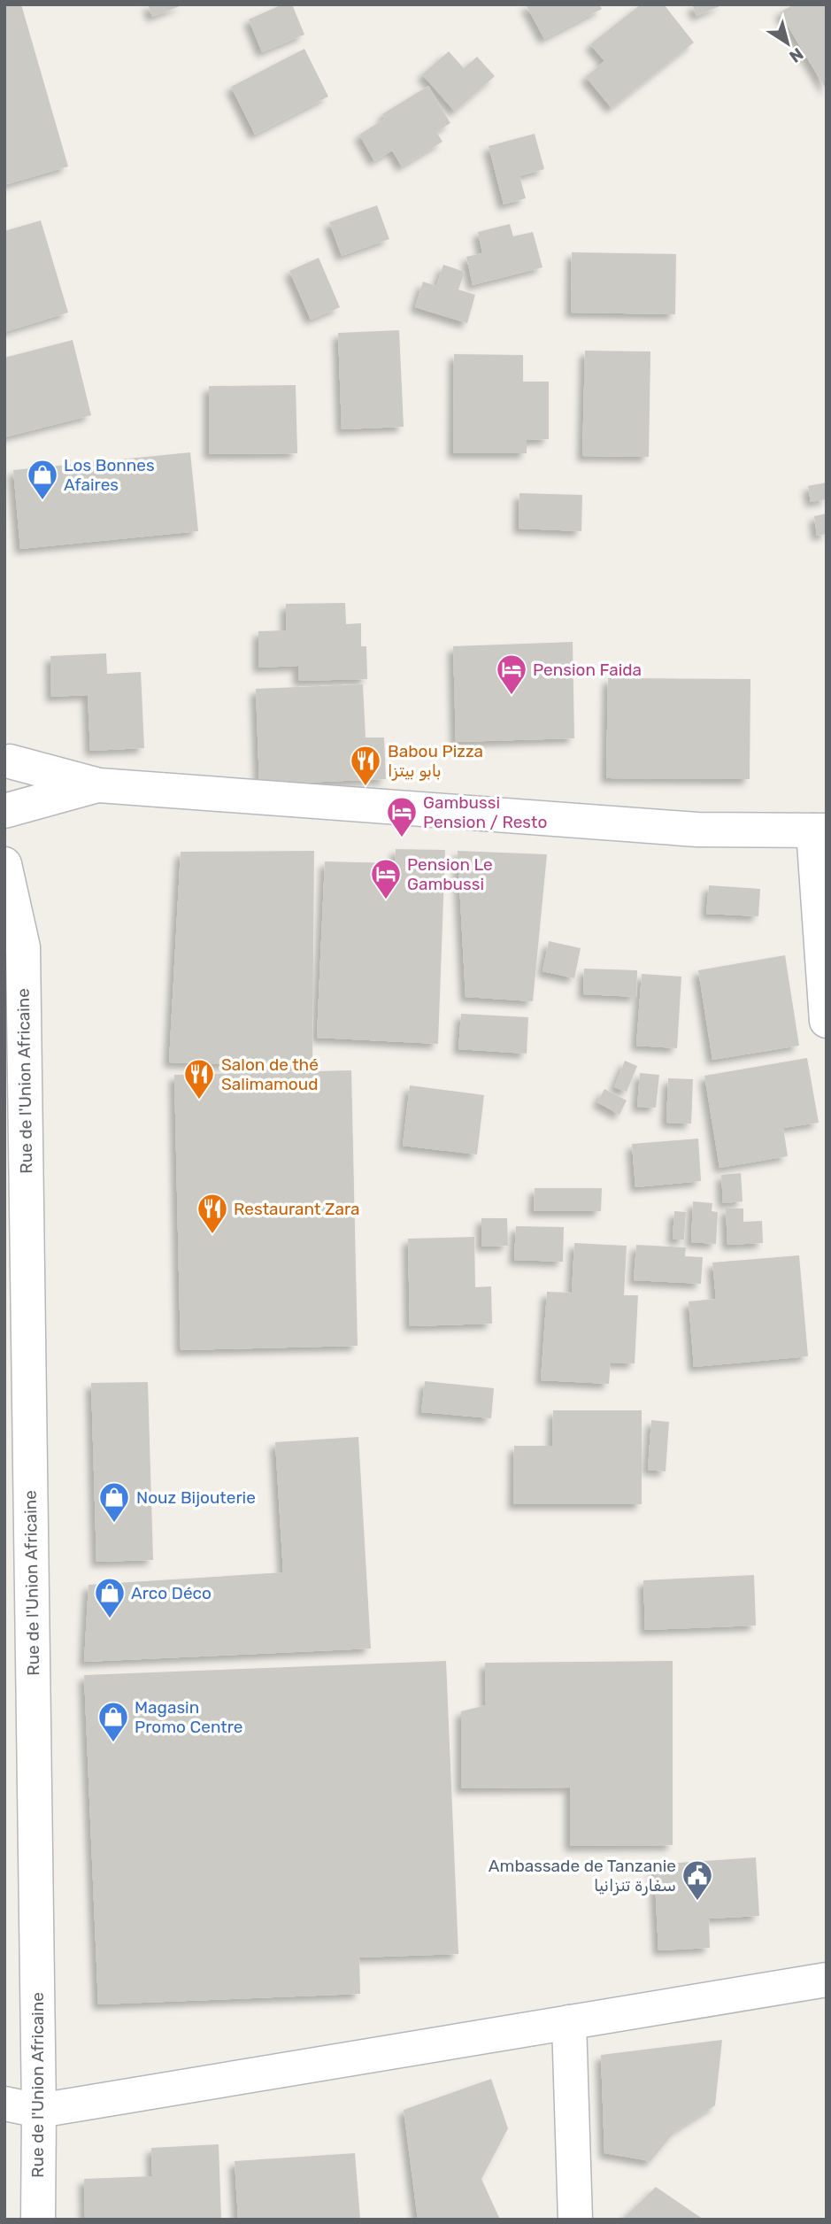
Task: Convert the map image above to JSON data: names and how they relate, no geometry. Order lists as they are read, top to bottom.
{
  "streets": {
    "street": ["Rue de l'Union Africaine"]
  },
  "places": {
    "shop": [
      "Los Bonnes Afaires",
      "Nouz Bijouterie",
      "Arco Déco",
      "Magasin Promo Centre"
    ],
    "hotel": ["Pension Faida", "Gambussi Pension / Resto", "Pension Le Gambussi"],
    "restaurant": ["Babou Pizza بابو بيتزا", "Salon de thé Salimamoud", "Restaurant Zara"],
    "public building": ["Ambassade de Tanzanie سفارة تنزانيا"]
  },
  "north": "bottom right"
}
